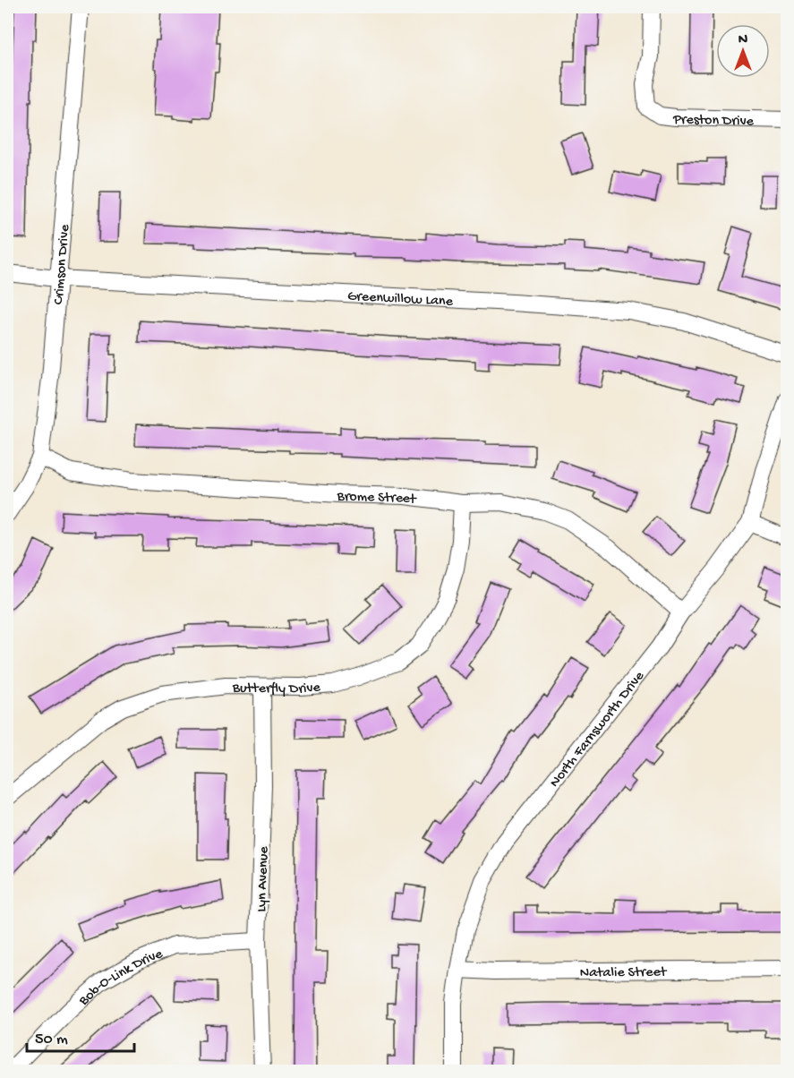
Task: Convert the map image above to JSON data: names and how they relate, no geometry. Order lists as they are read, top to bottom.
{
  "streets": {
    "street": [
      "Preston Drive",
      "Crimson Drive",
      "Greenwillow Lane",
      "Brome Street",
      "Butterfly Drive",
      "North Farnsworth Drive",
      "Lyn Avenue",
      "Natalie Street",
      "Bob-O-Link Drive"
    ]
  },
  "crossings": [
    ["Crimson Drive", "Greenwillow Lane"],
    ["Crimson Drive", "Brome Street"],
    ["Brome Street", "Butterfly Drive"],
    ["Brome Street", "North Farnsworth Drive"],
    ["Butterfly Drive", "Lyn Avenue"],
    ["North Farnsworth Drive", "Natalie Street"],
    ["Lyn Avenue", "Bob-O-Link Drive"]
  ],
  "scale_bar": "50 m",
  "north": "top"
}
